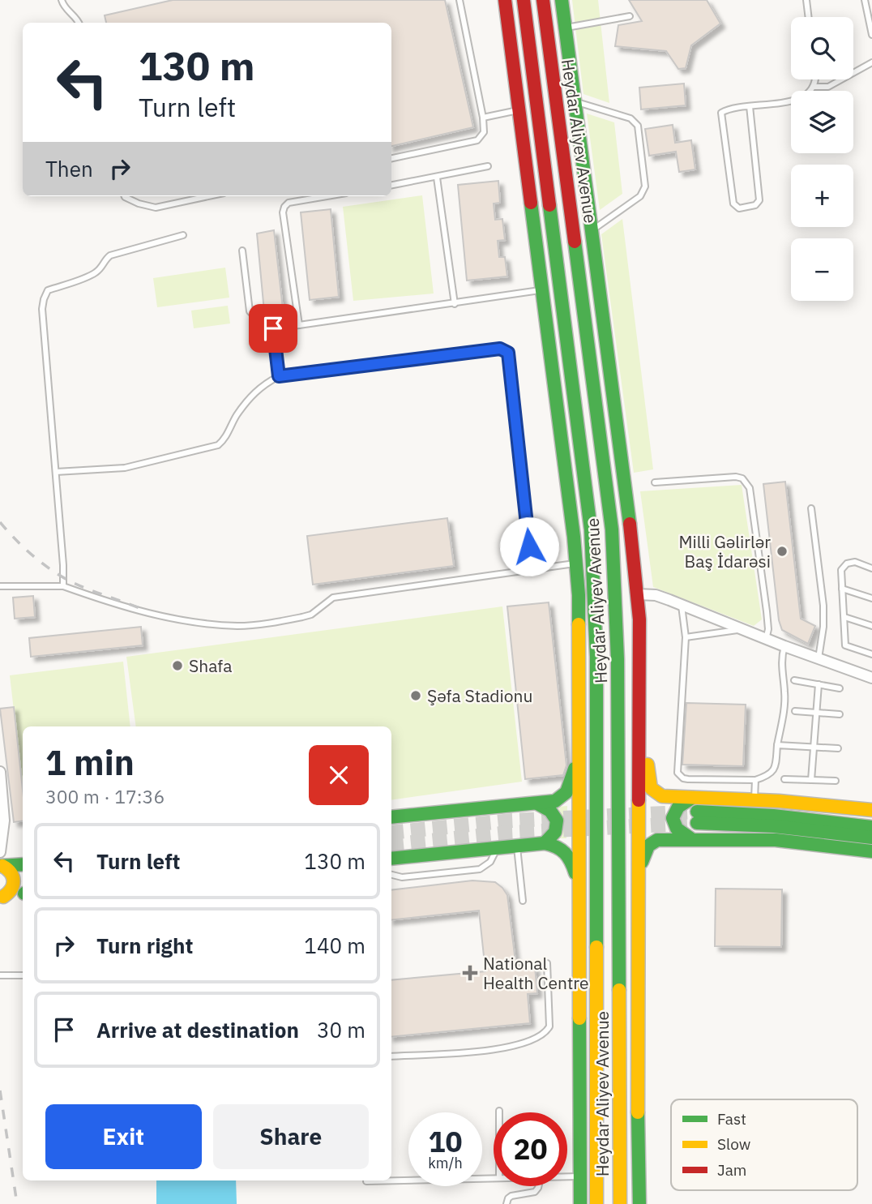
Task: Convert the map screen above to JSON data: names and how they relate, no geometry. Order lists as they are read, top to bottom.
{
  "streets": {
    "main road": ["Heydar Aliyev Avenue"]
  },
  "places": {
    "other": ["Milli Gəlirlər Baş İdarəsi", "Shafa", "Şəfa Stadionu"],
    "health": ["National Health Centre"]
  },
  "legend": ["Fast", "Slow", "Jam"],
  "page": {
    "map_buttons": ["+", "−"],
    "turn": ["130 m", "Turn left"],
    "then": "Then",
    "heading": ["1 min", "300 m · 17:36"],
    "list": [
      {
        "name": "Turn left",
        "value": "130 m"
      },
      {
        "name": "Turn right",
        "value": "140 m"
      },
      {
        "name": "Arrive at destination",
        "value": "30 m"
      }
    ],
    "buttons": ["Exit", "Share"],
    "speed": "10 km/h",
    "limit": "20"
  }
}
